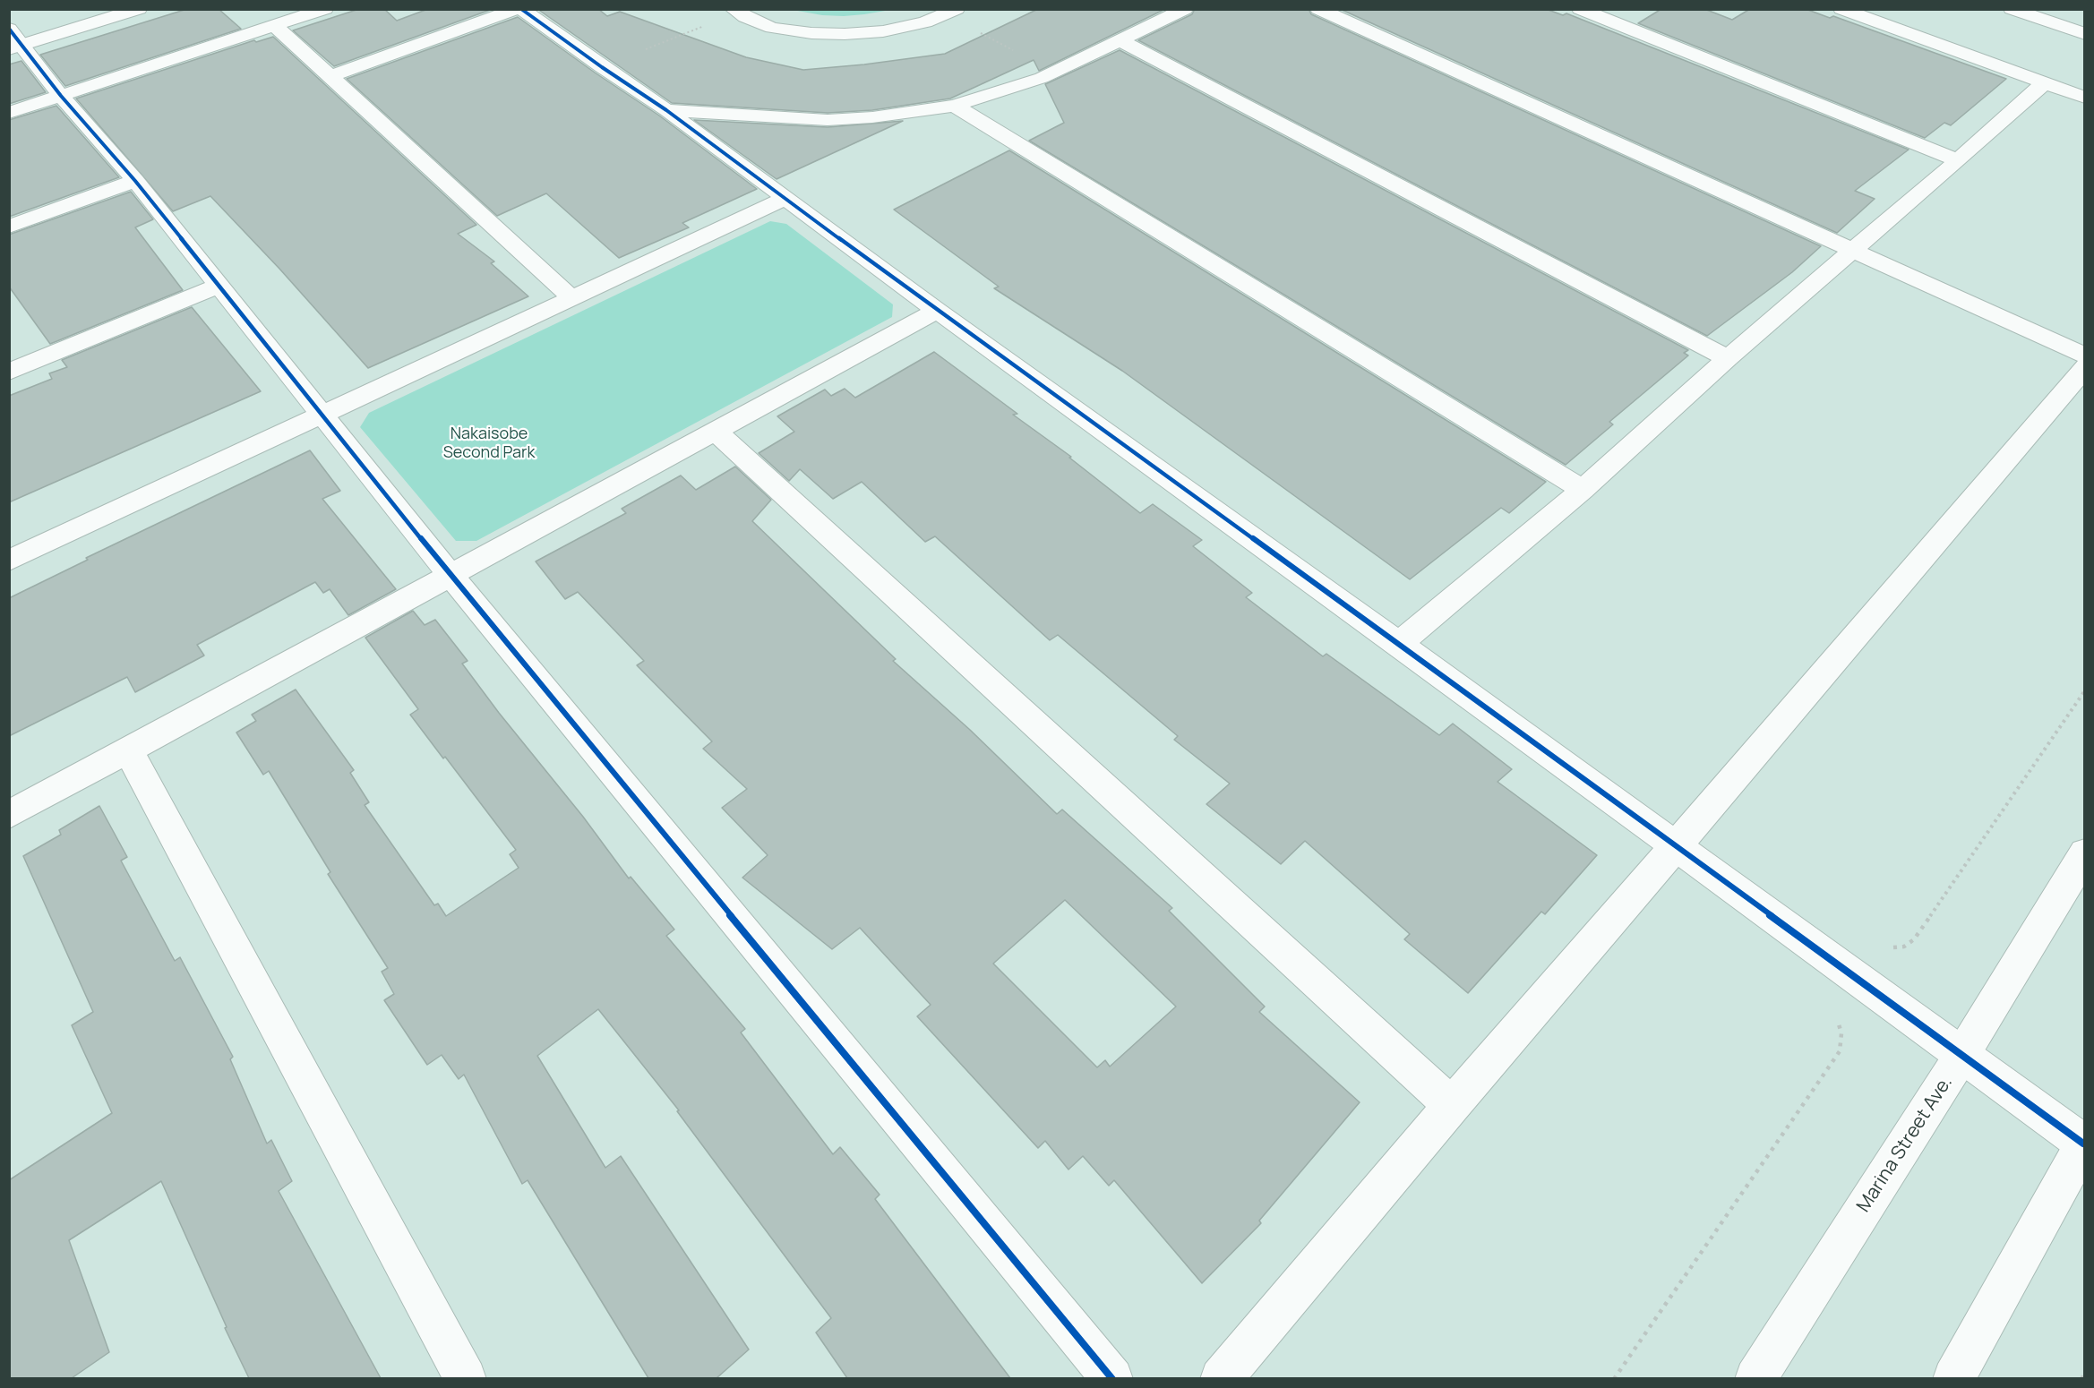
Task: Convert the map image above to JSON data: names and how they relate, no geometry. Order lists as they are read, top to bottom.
{
  "streets": {
    "street": ["Marina Street Ave."]
  },
  "parks": ["Nakaisobe Second Park"]
}
